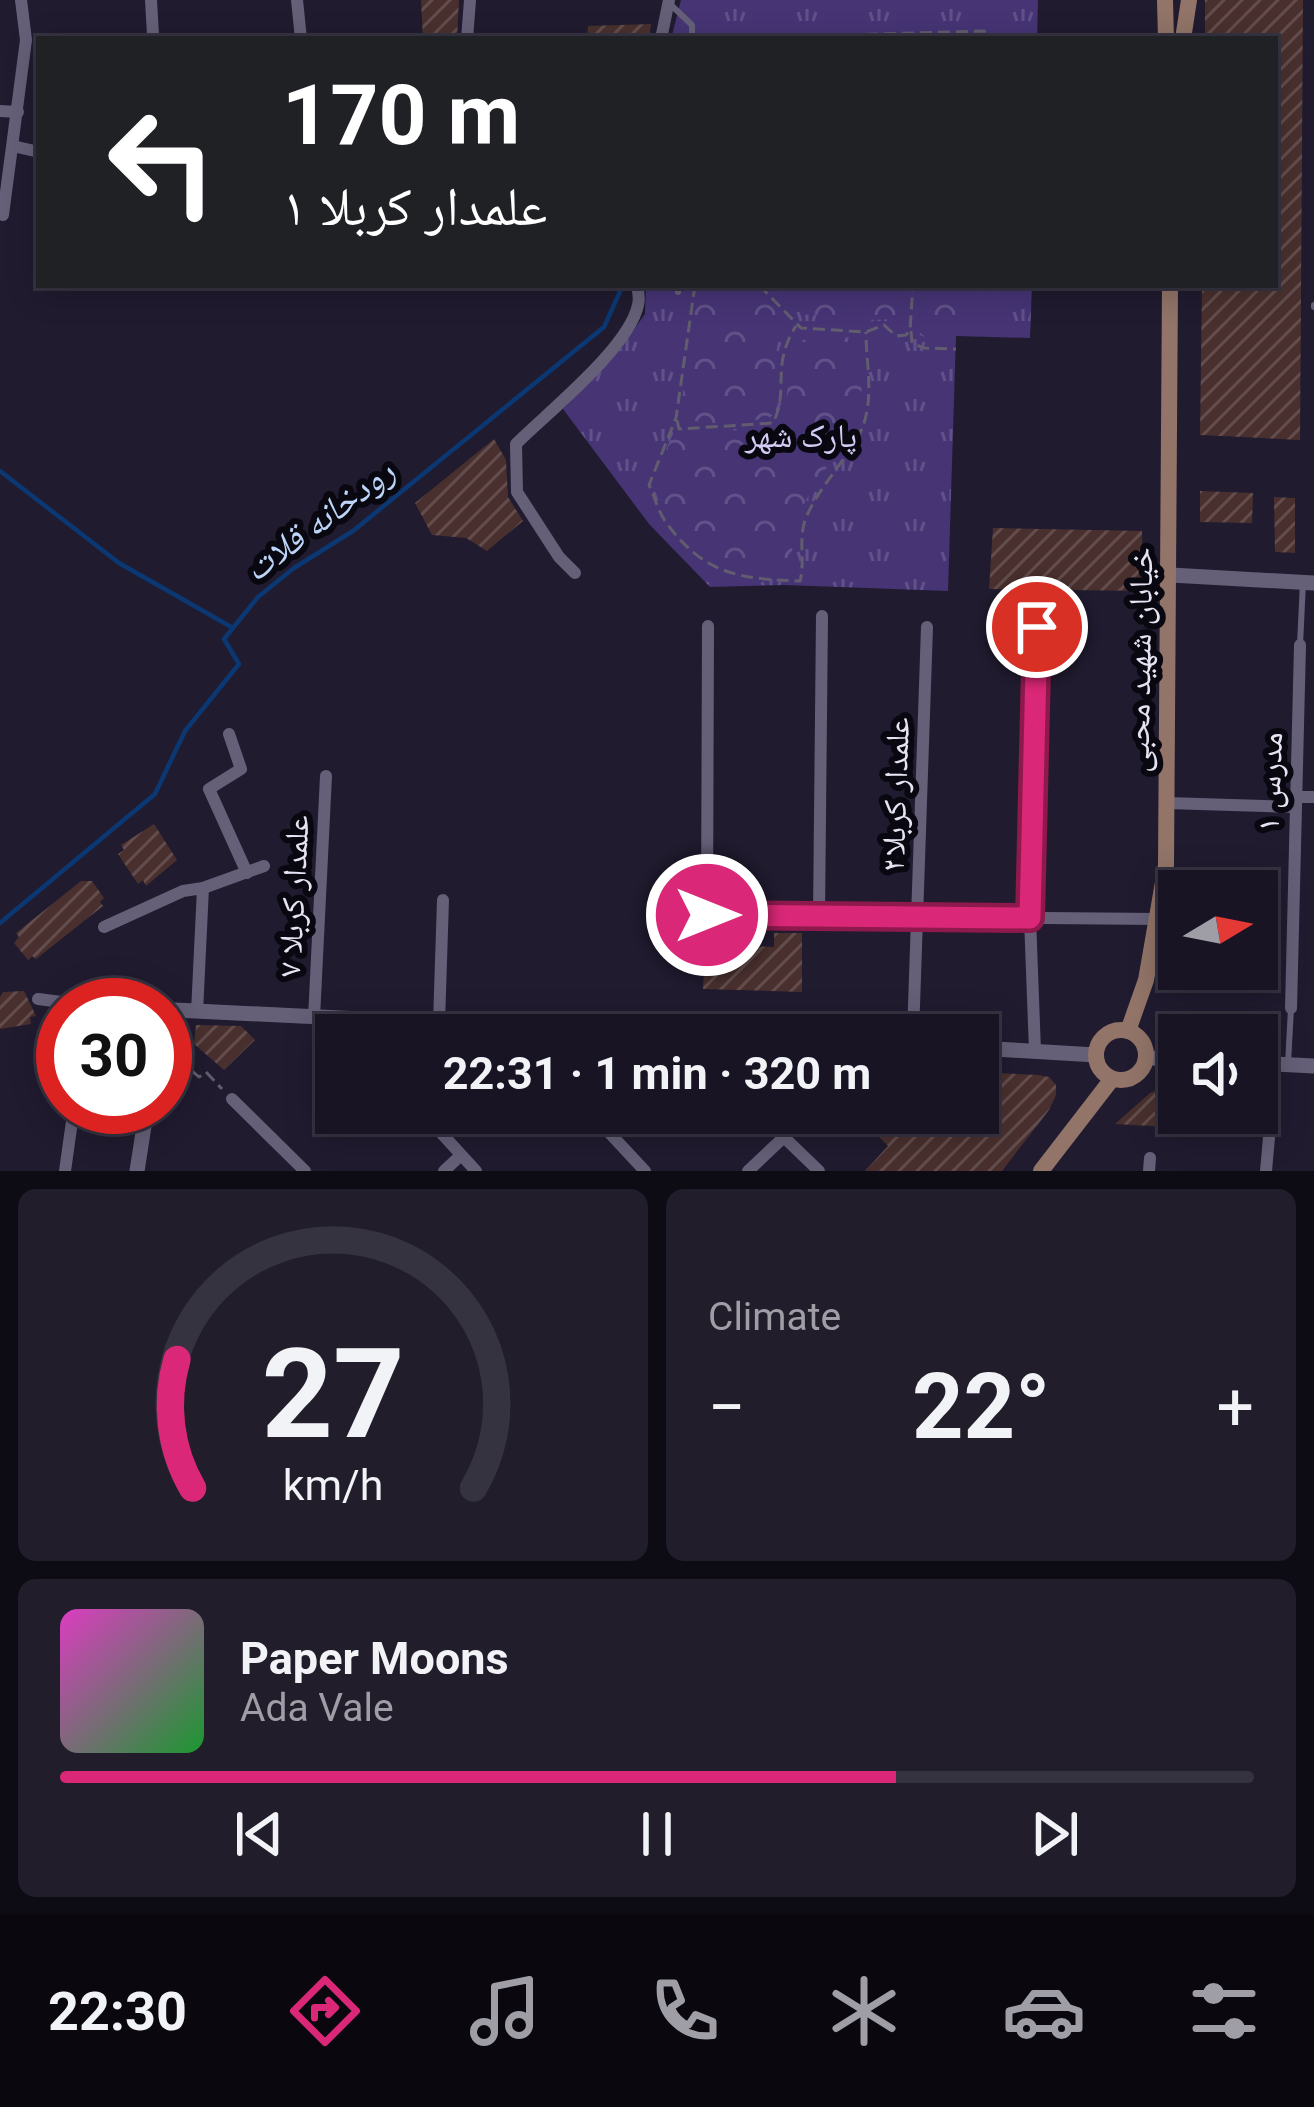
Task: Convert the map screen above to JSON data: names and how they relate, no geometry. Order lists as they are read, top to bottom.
{
  "streets": {
    "main road": ["خیابان شهید محبی"],
    "street": ["مدرس ۱", "علمدار کربلا۳", "علمدار کربلا ۷"]
  },
  "water": ["رودخانه قلات"],
  "parks": ["پارک شهر"],
  "north": "right",
  "page": {
    "turn": ["170 m", "علمدار کربلا ۱"],
    "limit": "30",
    "trip": "22:31 · 1 min · 320 m",
    "tile": "Climate",
    "heat": ["−", "22°", "+"],
    "song": ["Paper Moons", "Ada Vale"],
    "tabs": "22:30",
    "gauge": ["27", "km/h"]
  }
}
